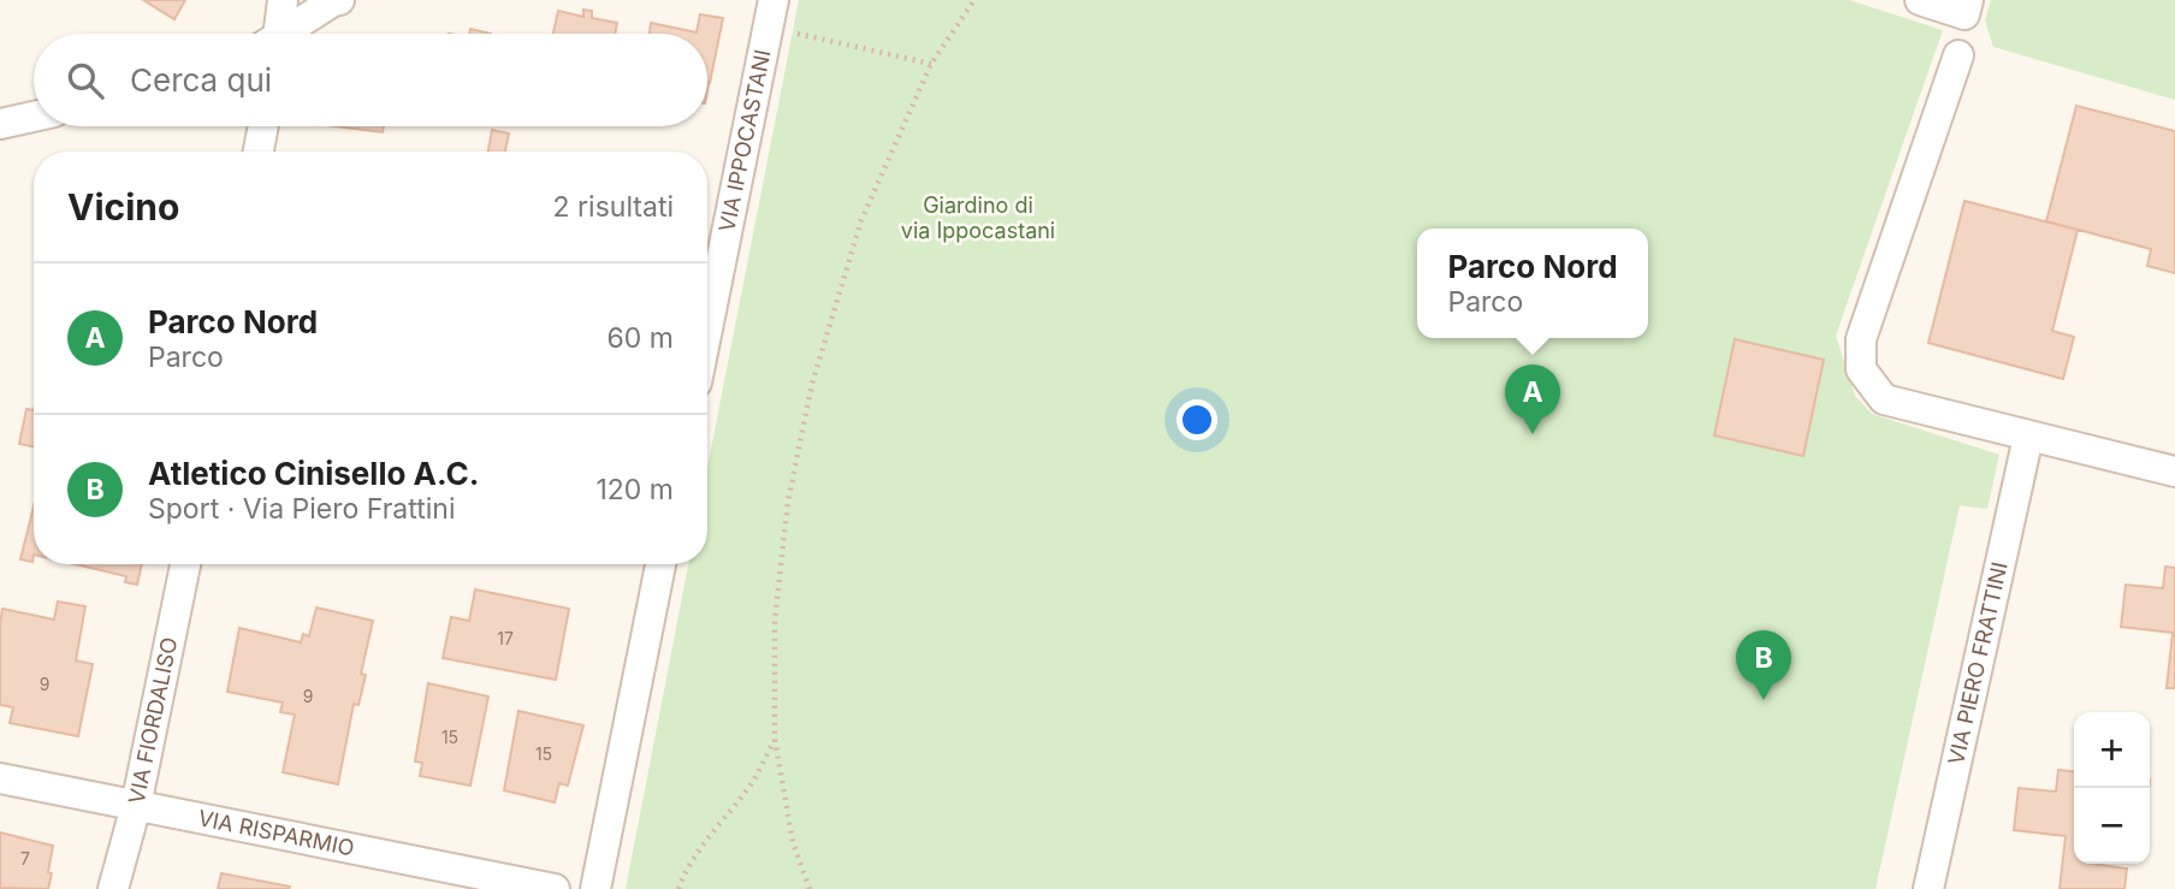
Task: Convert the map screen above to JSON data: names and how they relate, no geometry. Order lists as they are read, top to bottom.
{
  "streets": {
    "street": [
      "VIA IPPOCASTANI",
      "VIA PIERO FRATTINI",
      "VIA FIORDALISO",
      "VIA RISPARMIO"
    ]
  },
  "crossings": [
    ["VIA FIORDALISO", "VIA RISPARMIO"]
  ],
  "parks": ["Giardino di via Ippocastani"],
  "house_numbers": [
    "17",
    "9",
    "9",
    "15",
    "15",
    "7"
  ],
  "page": {
    "search": "Cerca qui",
    "heading": ["Vicino", "2 risultati"],
    "popup": ["Parco Nord", "Parco"],
    "list": [
      {
        "mark": "A",
        "name": "Parco Nord",
        "note": "Parco",
        "value": "60 m"
      },
      {
        "mark": "B",
        "name": "Atletico Cinisello A.C.",
        "note": "Sport · Via Piero Frattini",
        "value": "120 m"
      }
    ],
    "pins": ["A", "B"],
    "map_buttons": ["+", "−"]
  }
}
